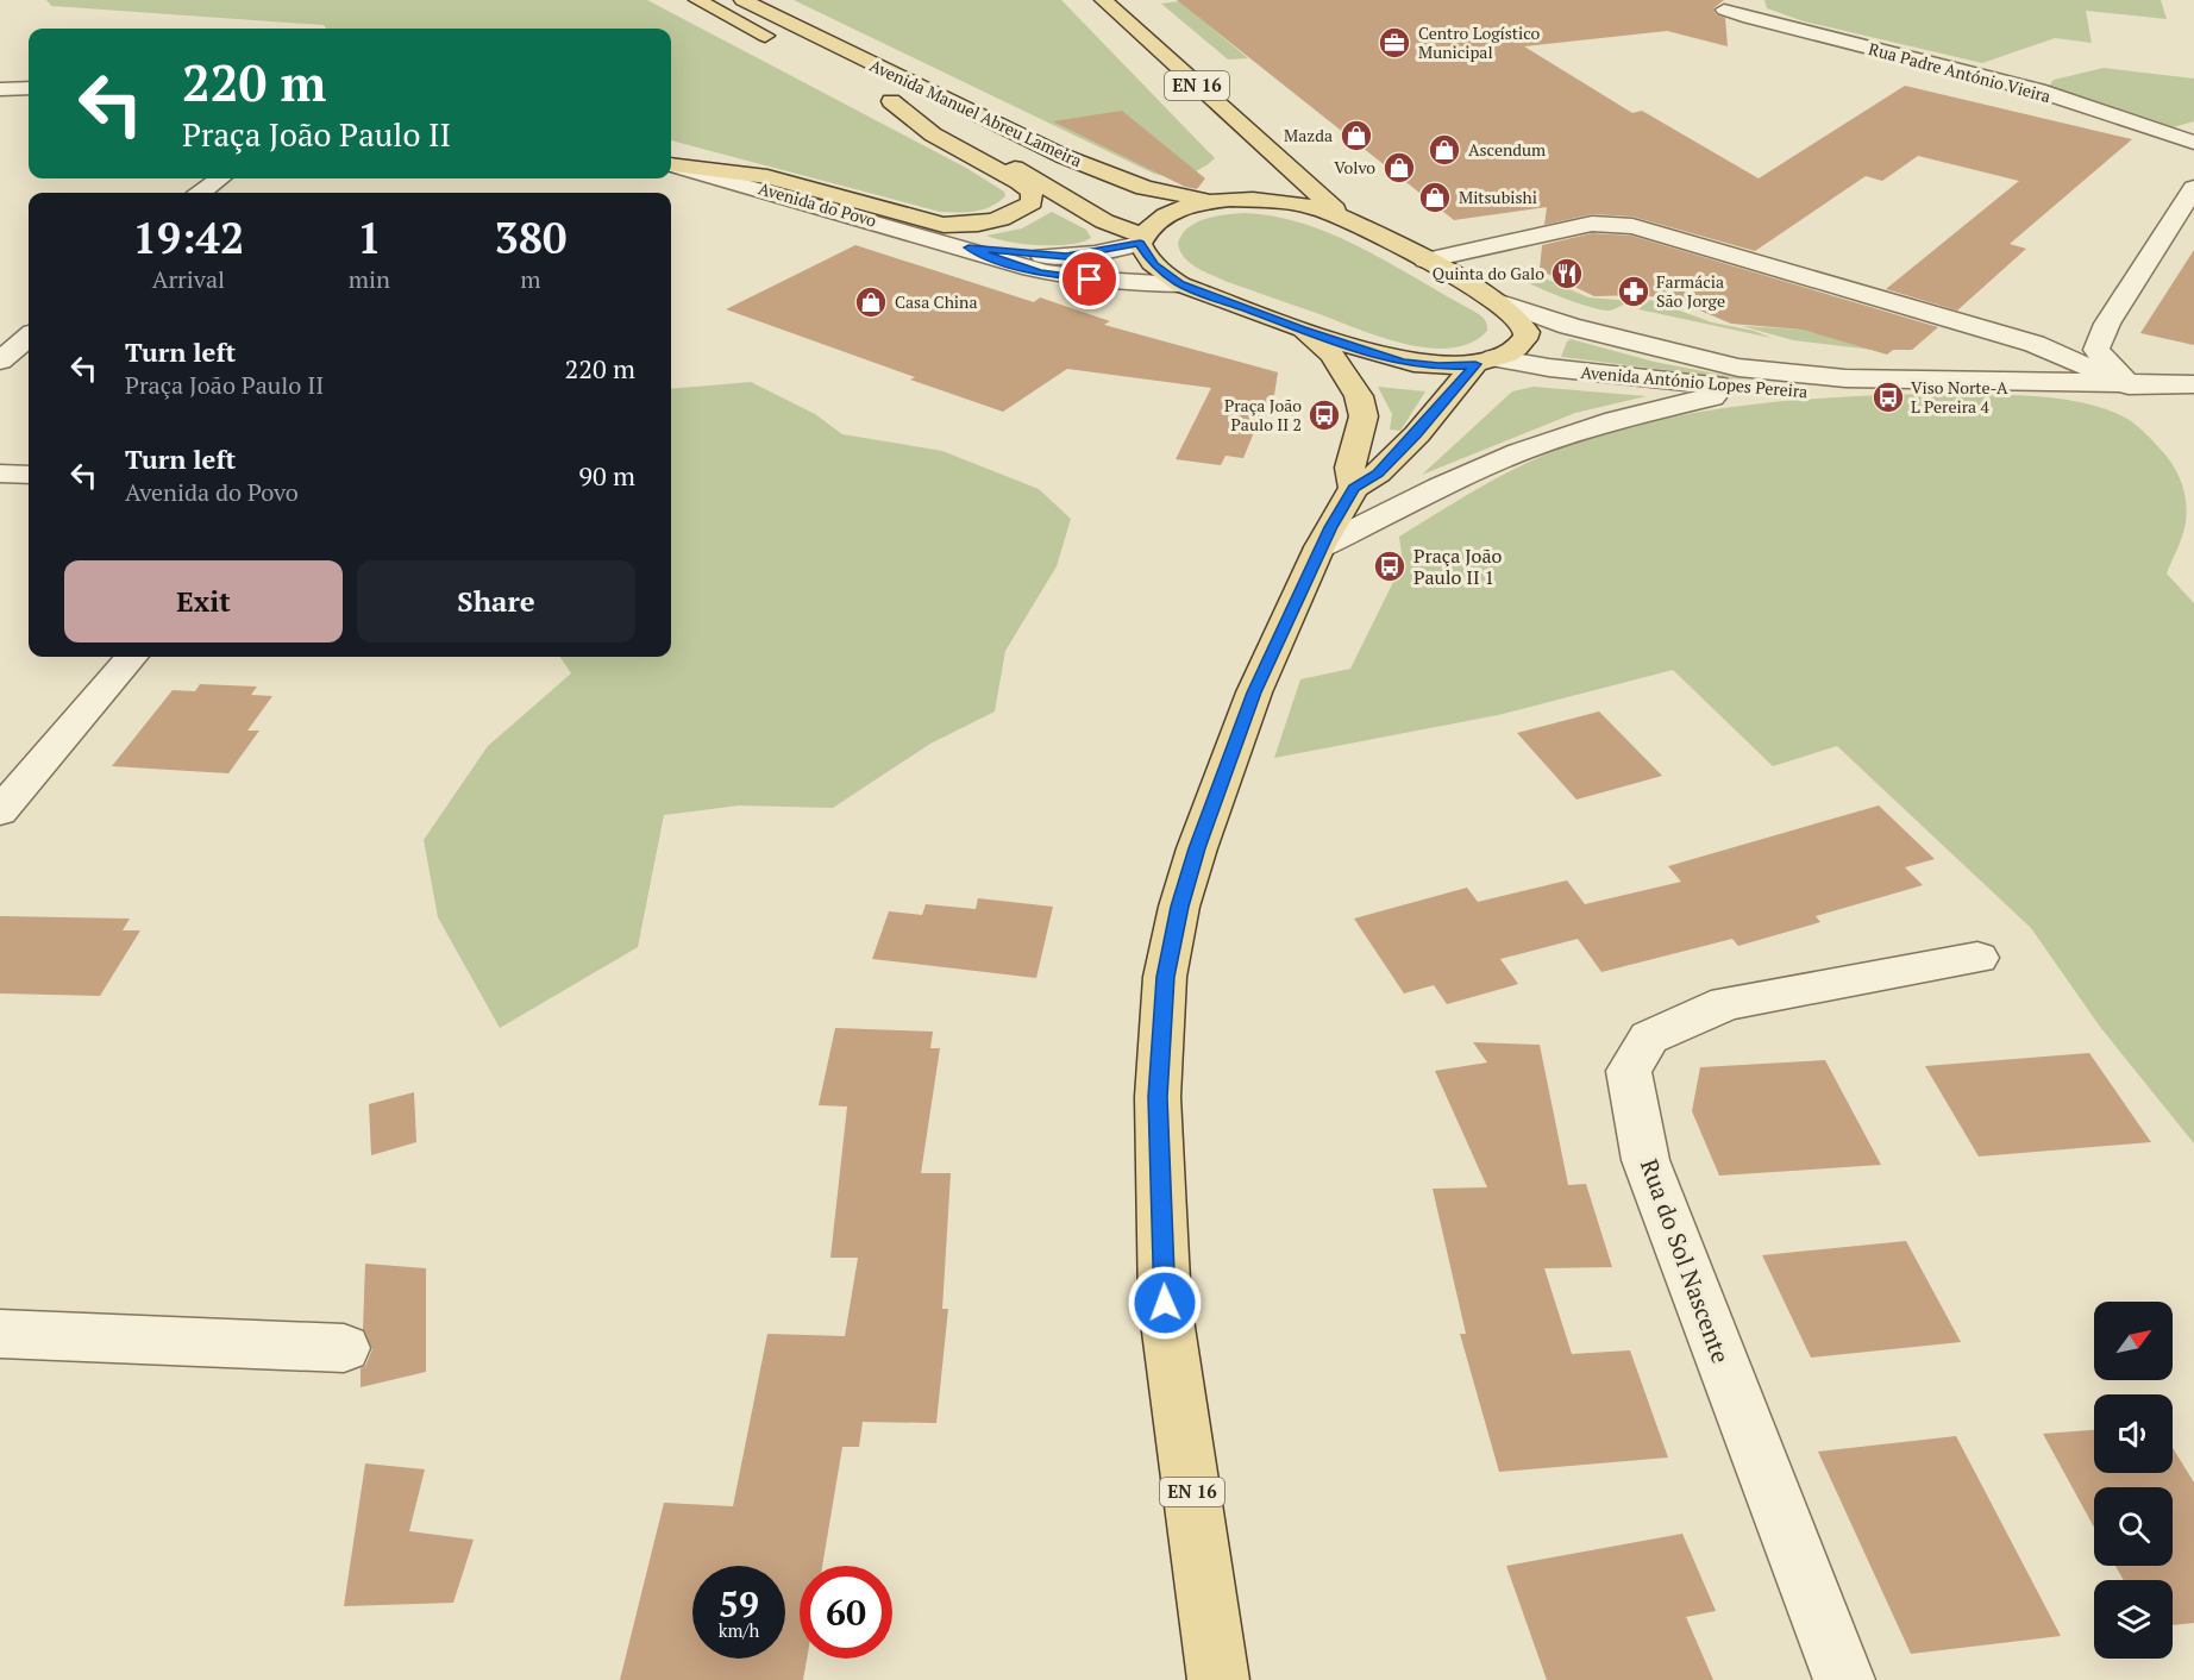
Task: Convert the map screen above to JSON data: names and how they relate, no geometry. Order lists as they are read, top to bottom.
{
  "streets": {
    "main road": ["EN 16", "Avenida Manuel Abreu Lameira"],
    "street": [
      "Rua Padre António Vieira",
      "Avenida do Povo",
      "Avenida António Lopes Pereira",
      "Rua do Sol Nascente"
    ]
  },
  "crossings": [
    ["EN 16", "Avenida Manuel Abreu Lameira"],
    ["EN 16", "Avenida do Povo"],
    ["EN 16", "Avenida António Lopes Pereira"],
    ["Avenida Manuel Abreu Lameira", "Avenida do Povo"]
  ],
  "places": {
    "office": ["Centro Logístico Municipal"],
    "shop": [
      "Mazda",
      "Ascendum",
      "Volvo",
      "Mitsubishi",
      "Casa China"
    ],
    "restaurant": ["Quinta do Galo"],
    "pharmacy": ["Farmácia São Jorge"],
    "bus stop": ["Viso Norte-A L Pereira 4", "Praça João Paulo II 2", "Praça João Paulo II 1"]
  },
  "north": "top right",
  "page": {
    "turn": ["220 m", "Praça João Paulo II"],
    "eta": [
      "19:42",
      "Arrival",
      "1",
      "min",
      "380",
      "m"
    ],
    "list": [
      {
        "name": "Turn left",
        "note": "Praça João Paulo II",
        "value": "220 m"
      },
      {
        "name": "Turn left",
        "note": "Avenida do Povo",
        "value": "90 m"
      }
    ],
    "buttons": ["Exit", "Share"],
    "speed": "59 km/h",
    "limit": "60"
  }
}
